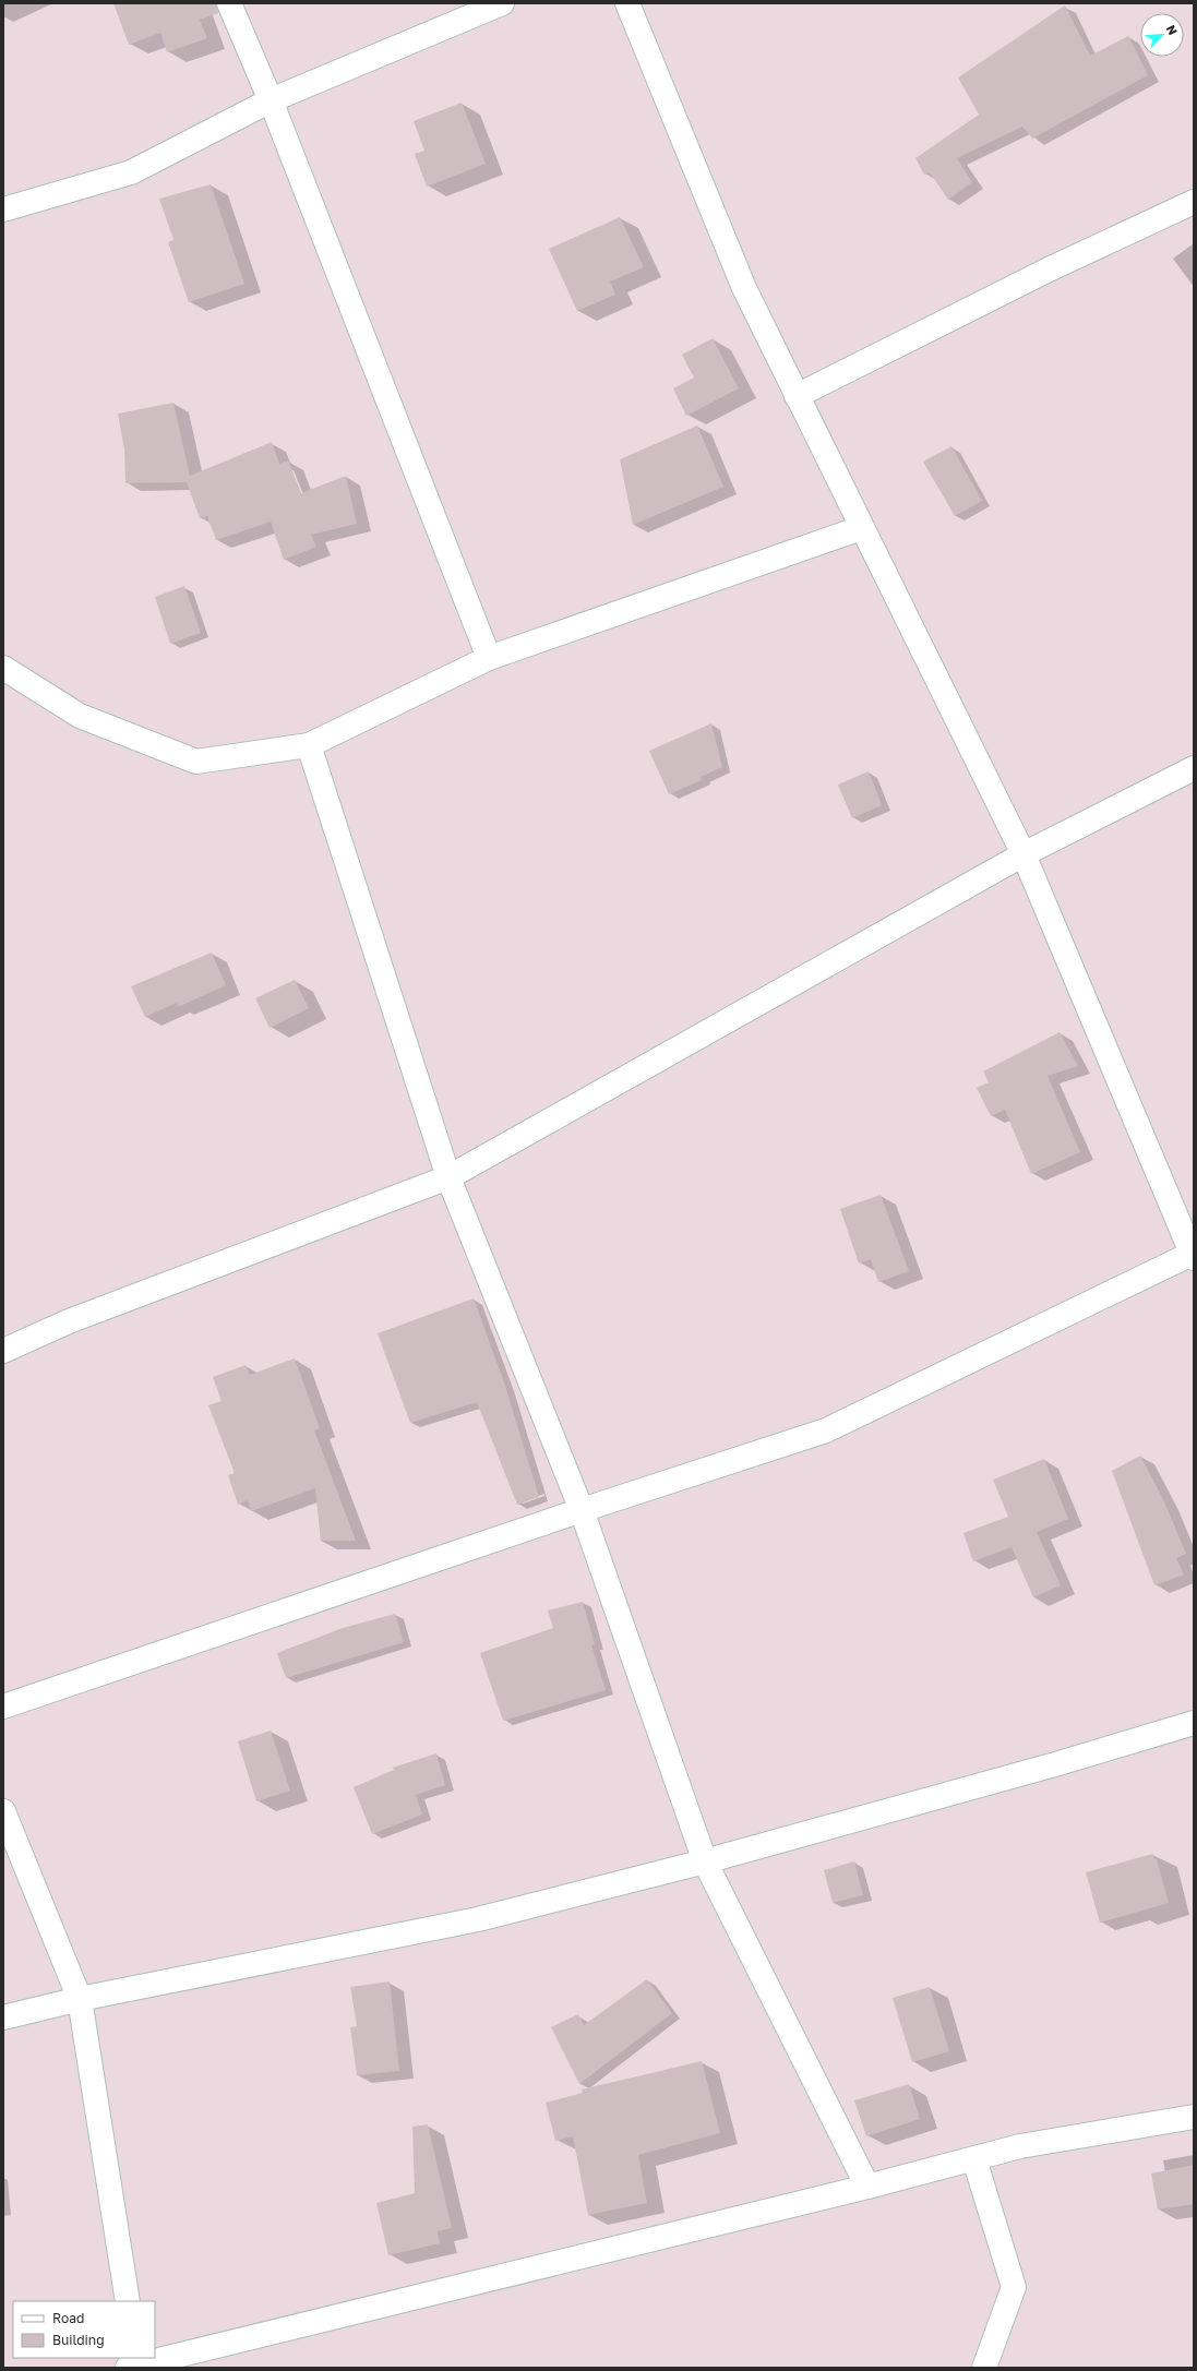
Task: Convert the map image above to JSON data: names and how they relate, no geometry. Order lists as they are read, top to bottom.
{
  "legend": ["Road", "Building"],
  "north": "top right"
}
